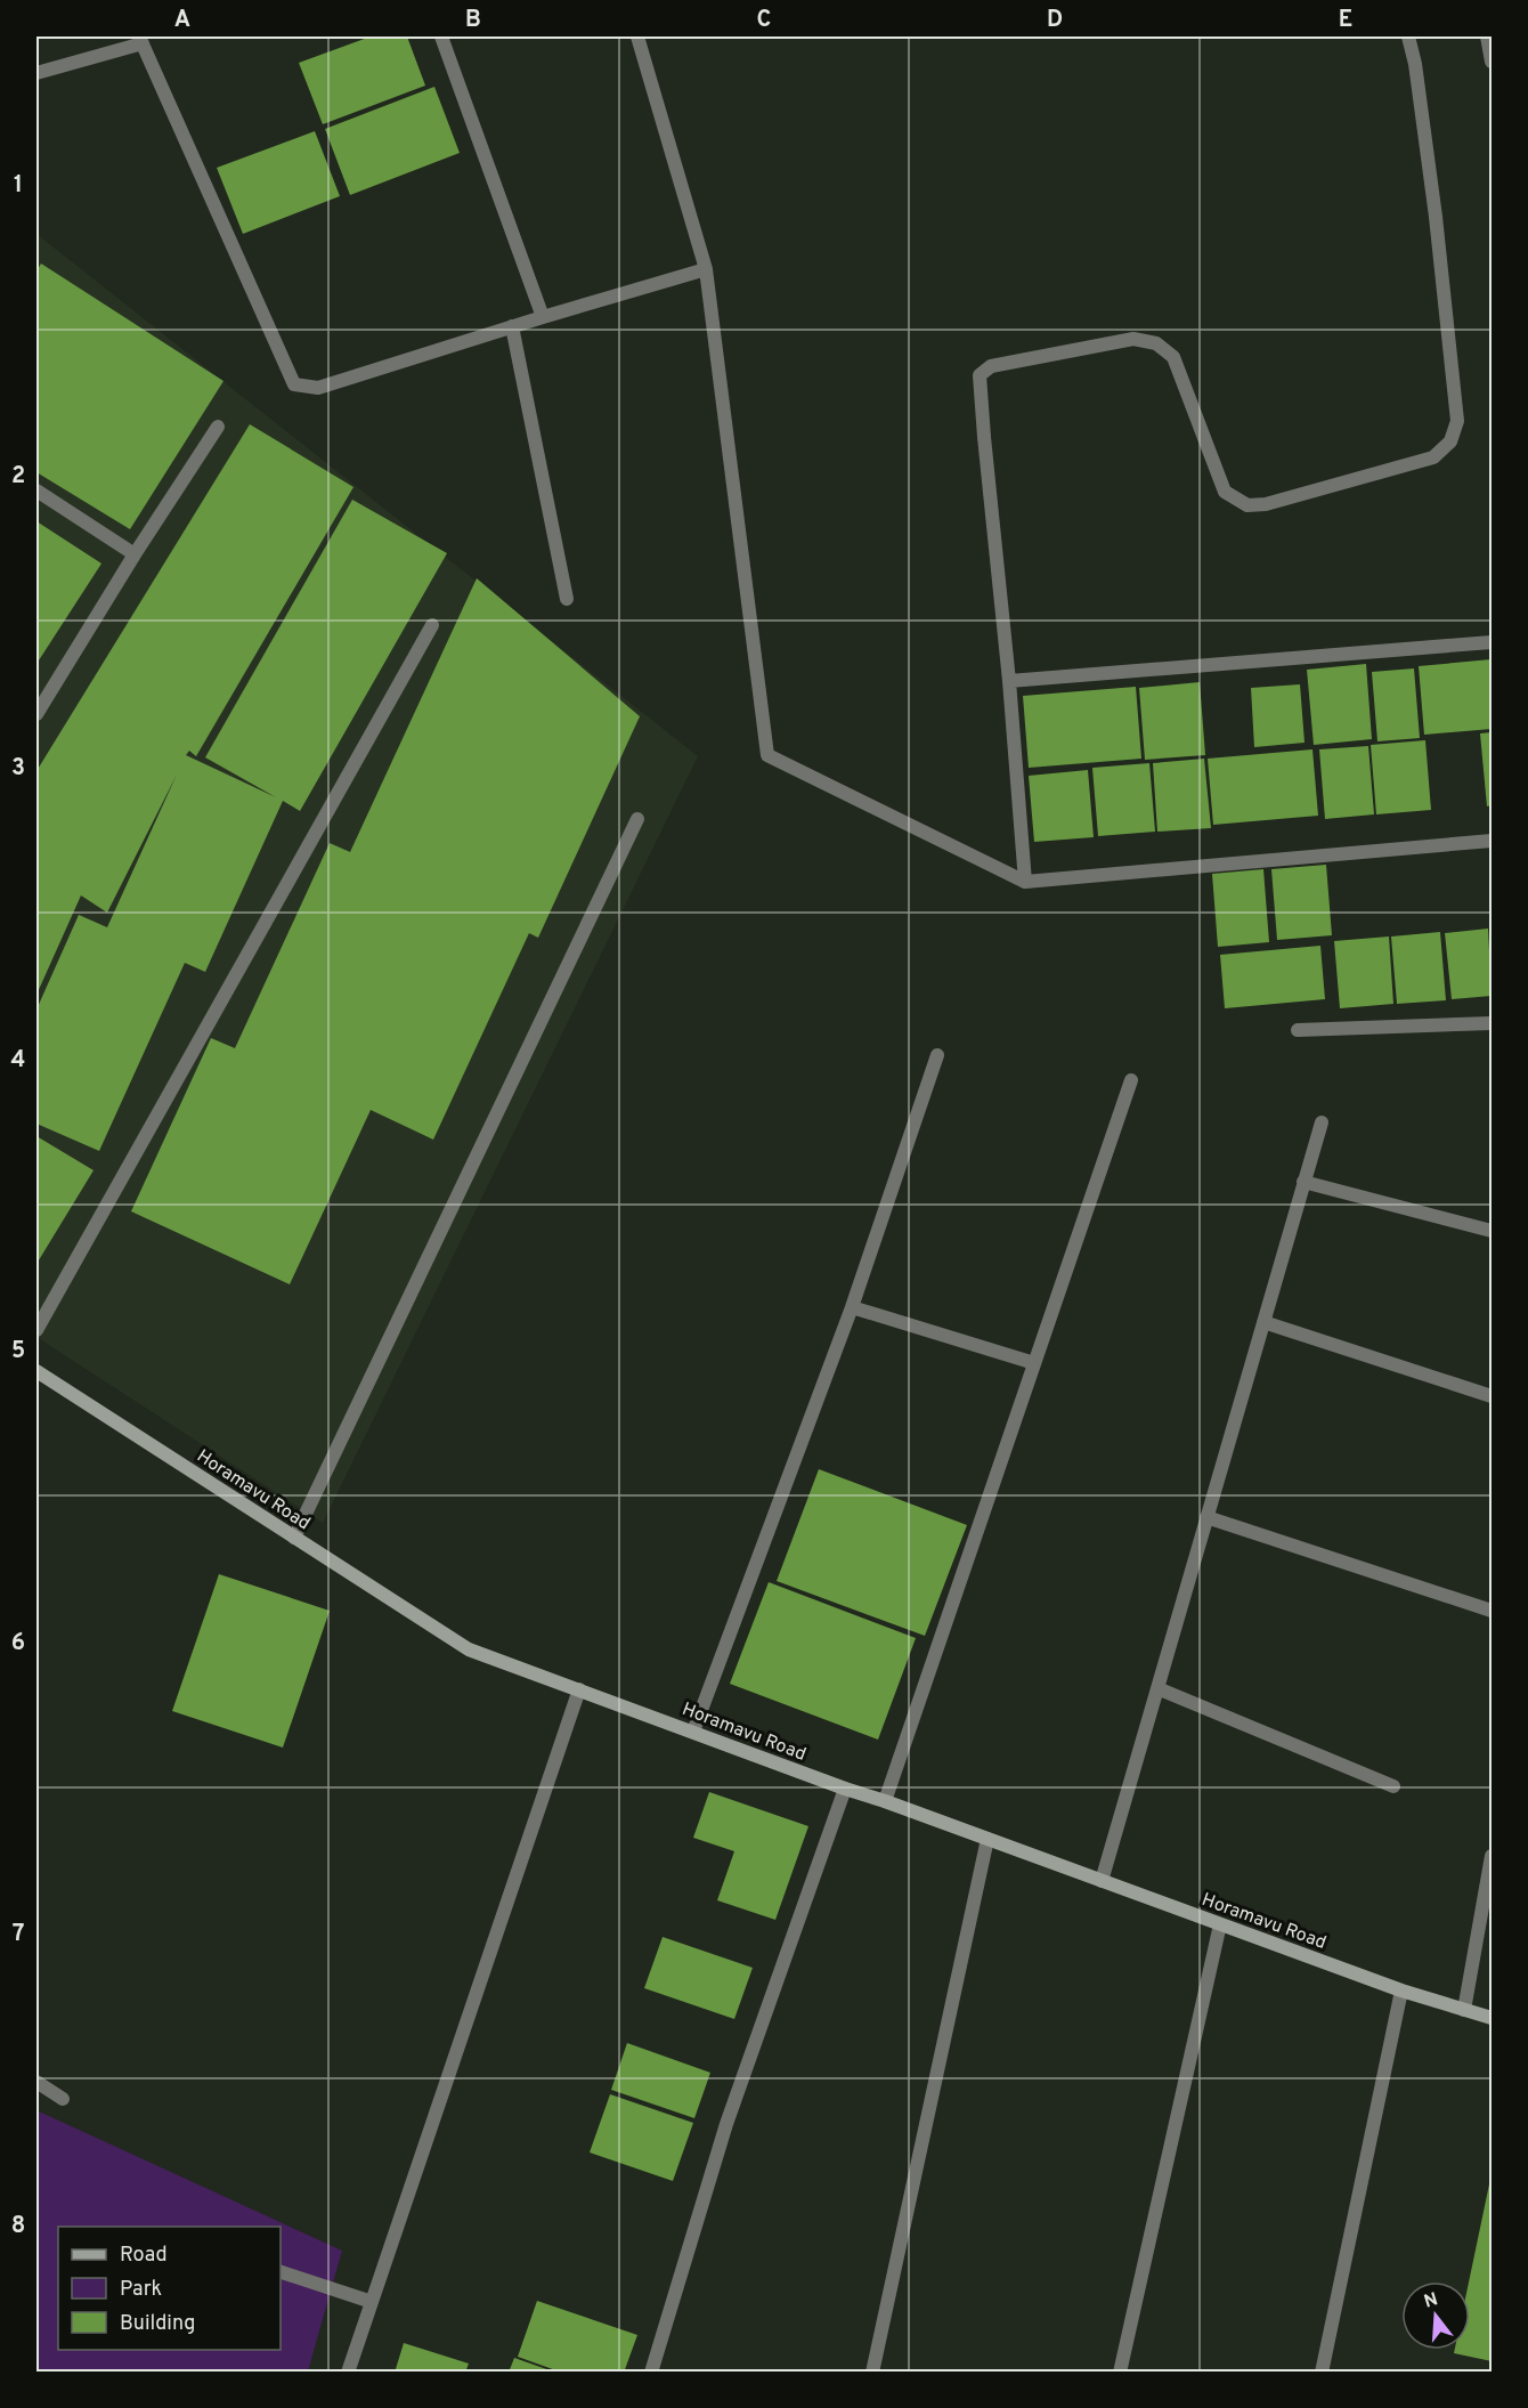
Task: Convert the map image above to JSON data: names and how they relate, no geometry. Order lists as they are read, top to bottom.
{
  "streets": {
    "street": ["Horamavu Road"]
  },
  "legend": ["Road", "Park", "Building"],
  "north": "top",
  "grid": {
    "columns": [
      "A",
      "B",
      "C",
      "D",
      "E"
    ],
    "rows": [
      "1",
      "2",
      "3",
      "4",
      "5",
      "6",
      "7",
      "8"
    ]
  }
}
